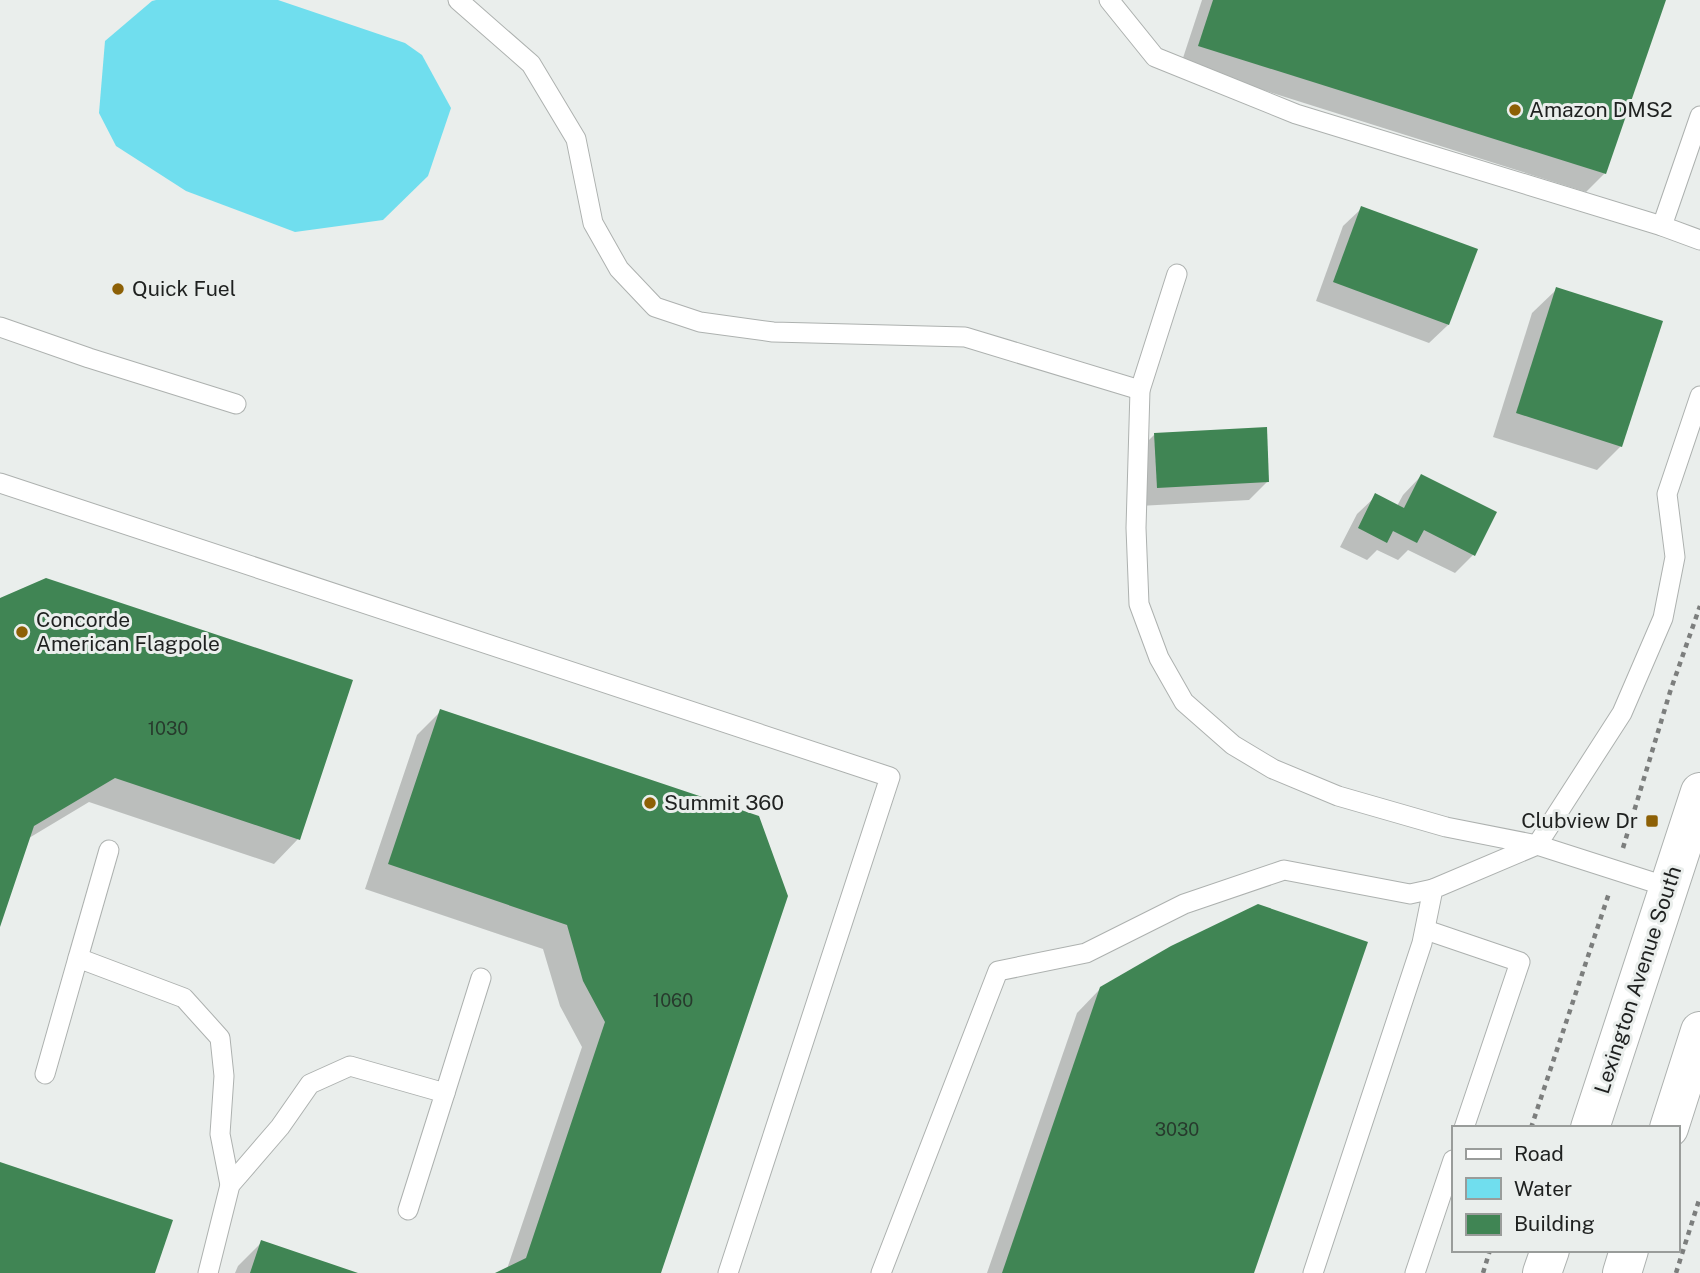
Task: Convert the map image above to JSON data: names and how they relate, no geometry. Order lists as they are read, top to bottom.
{
  "streets": {
    "street": ["Lexington Avenue South"]
  },
  "places": {
    "other": [
      "Amazon DMS2",
      "Quick Fuel",
      "Concorde American Flagpole",
      "Summit 360"
    ],
    "transit": ["Clubview Dr"]
  },
  "house_numbers": ["1030", "1060", "3030"],
  "legend": ["Road", "Water", "Building"]
}
